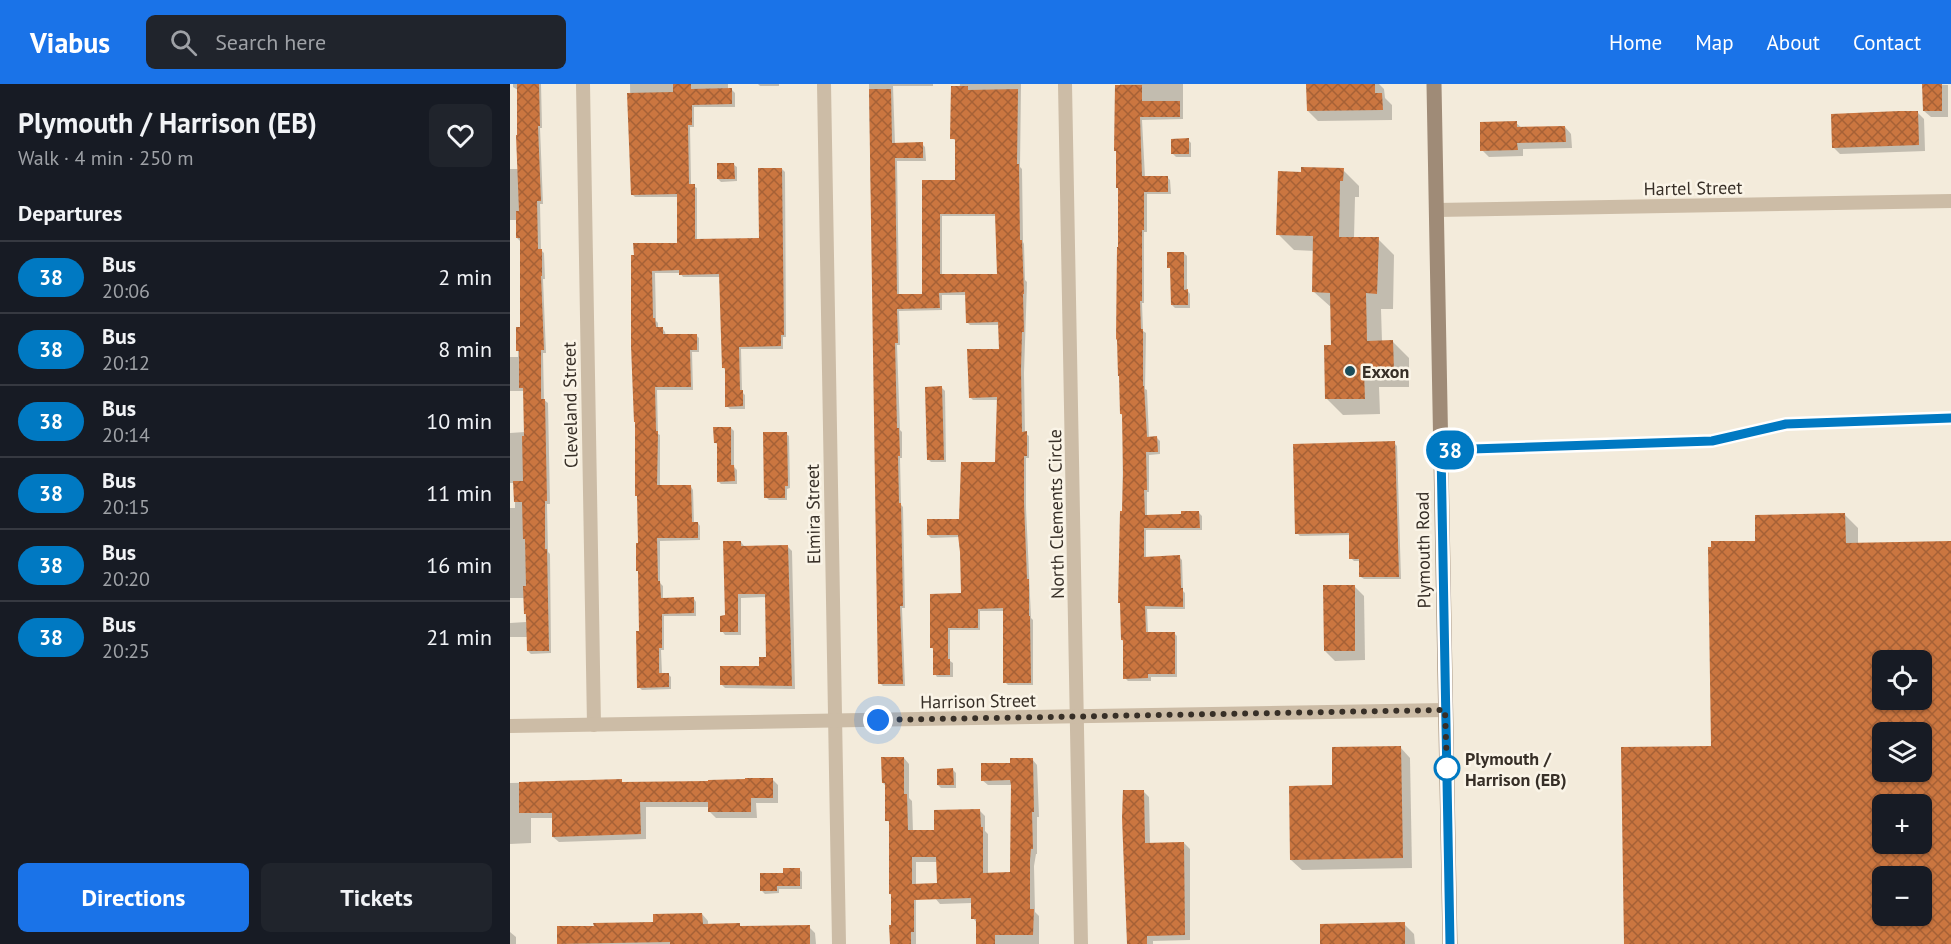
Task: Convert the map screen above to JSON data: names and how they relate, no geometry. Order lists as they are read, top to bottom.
{
  "streets": {
    "main road": ["Plymouth Road"],
    "street": [
      "Hartel Street",
      "Cleveland Street",
      "Elmira Street",
      "North Clements Circle",
      "Harrison Street"
    ]
  },
  "crossings": [
    ["Hartel Street", "Plymouth Road"],
    ["Cleveland Street", "Harrison Street"],
    ["Elmira Street", "Harrison Street"],
    ["North Clements Circle", "Harrison Street"],
    ["Plymouth Road", "Harrison Street"]
  ],
  "places": ["Exxon", "Plymouth / Harrison (EB)"],
  "lines": ["bus line 38"],
  "page": {
    "header": "Viabus",
    "search": "Search here",
    "nav": [
      "Home",
      "Map",
      "About",
      "Contact"
    ],
    "heading": [
      ["Plymouth / Harrison (EB)", "Walk · 4 min · 250 m"],
      "Departures"
    ],
    "on_map": "38",
    "list": [
      {
        "mark": "38",
        "name": "Bus",
        "note": "20:06",
        "value": "2 min"
      },
      {
        "mark": "38",
        "name": "Bus",
        "note": "20:12",
        "value": "8 min"
      },
      {
        "mark": "38",
        "name": "Bus",
        "note": "20:14",
        "value": "10 min"
      },
      {
        "mark": "38",
        "name": "Bus",
        "note": "20:15",
        "value": "11 min"
      },
      {
        "mark": "38",
        "name": "Bus",
        "note": "20:20",
        "value": "16 min"
      },
      {
        "mark": "38",
        "name": "Bus",
        "note": "20:25",
        "value": "21 min"
      }
    ],
    "map_buttons": ["+", "−"],
    "buttons": ["Directions", "Tickets"]
  }
}
